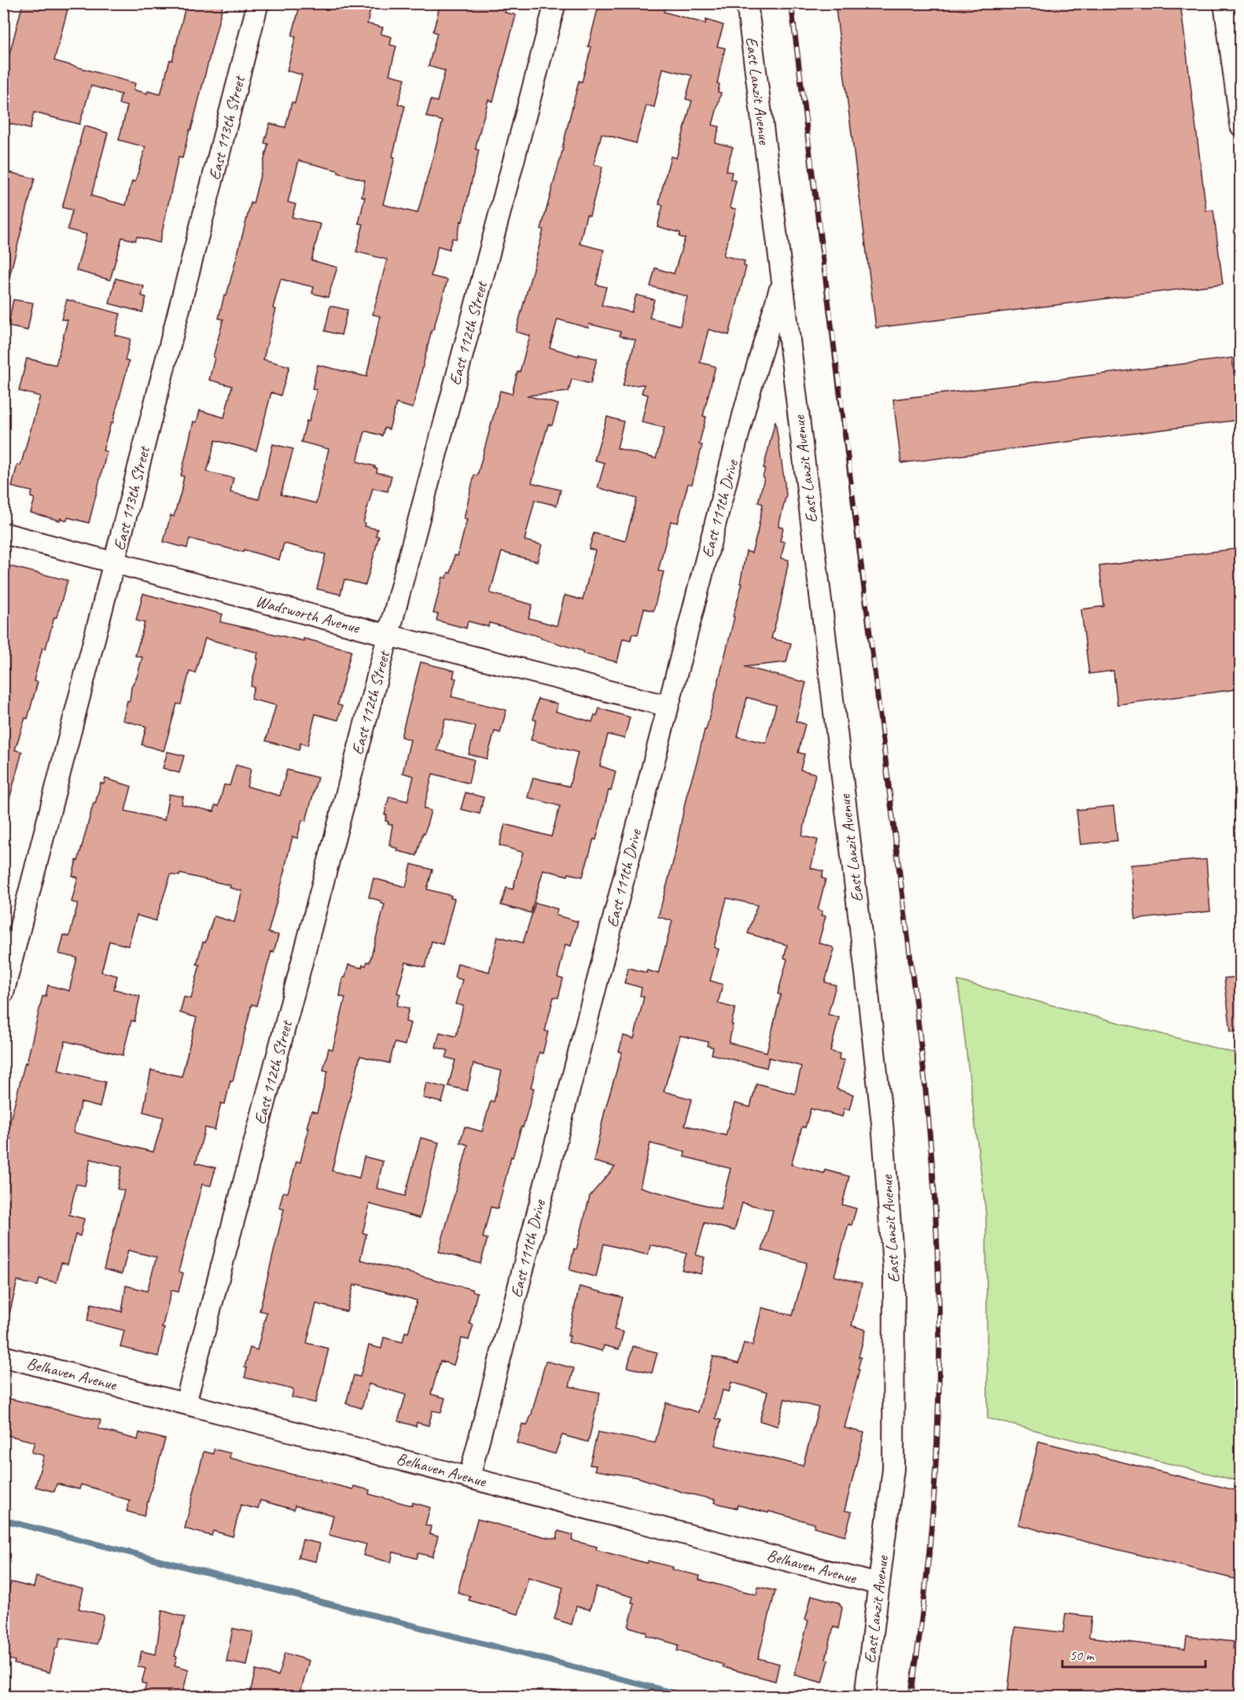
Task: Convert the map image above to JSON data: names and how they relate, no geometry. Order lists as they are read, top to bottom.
{
  "streets": {
    "street": [
      "East Lanzit Avenue",
      "East 113th Street",
      "East 112th Street",
      "East 111th Drive",
      "Wadsworth Avenue",
      "Belhaven Avenue"
    ]
  },
  "crossings": [
    ["East Lanzit Avenue", "East 111th Drive"],
    ["East Lanzit Avenue", "Belhaven Avenue"],
    ["East 113th Street", "Wadsworth Avenue"],
    ["East 112th Street", "Wadsworth Avenue"],
    ["East 112th Street", "Belhaven Avenue"],
    ["East 111th Drive", "Wadsworth Avenue"],
    ["East 111th Drive", "Belhaven Avenue"]
  ],
  "scale_bar": "50 m"
}
